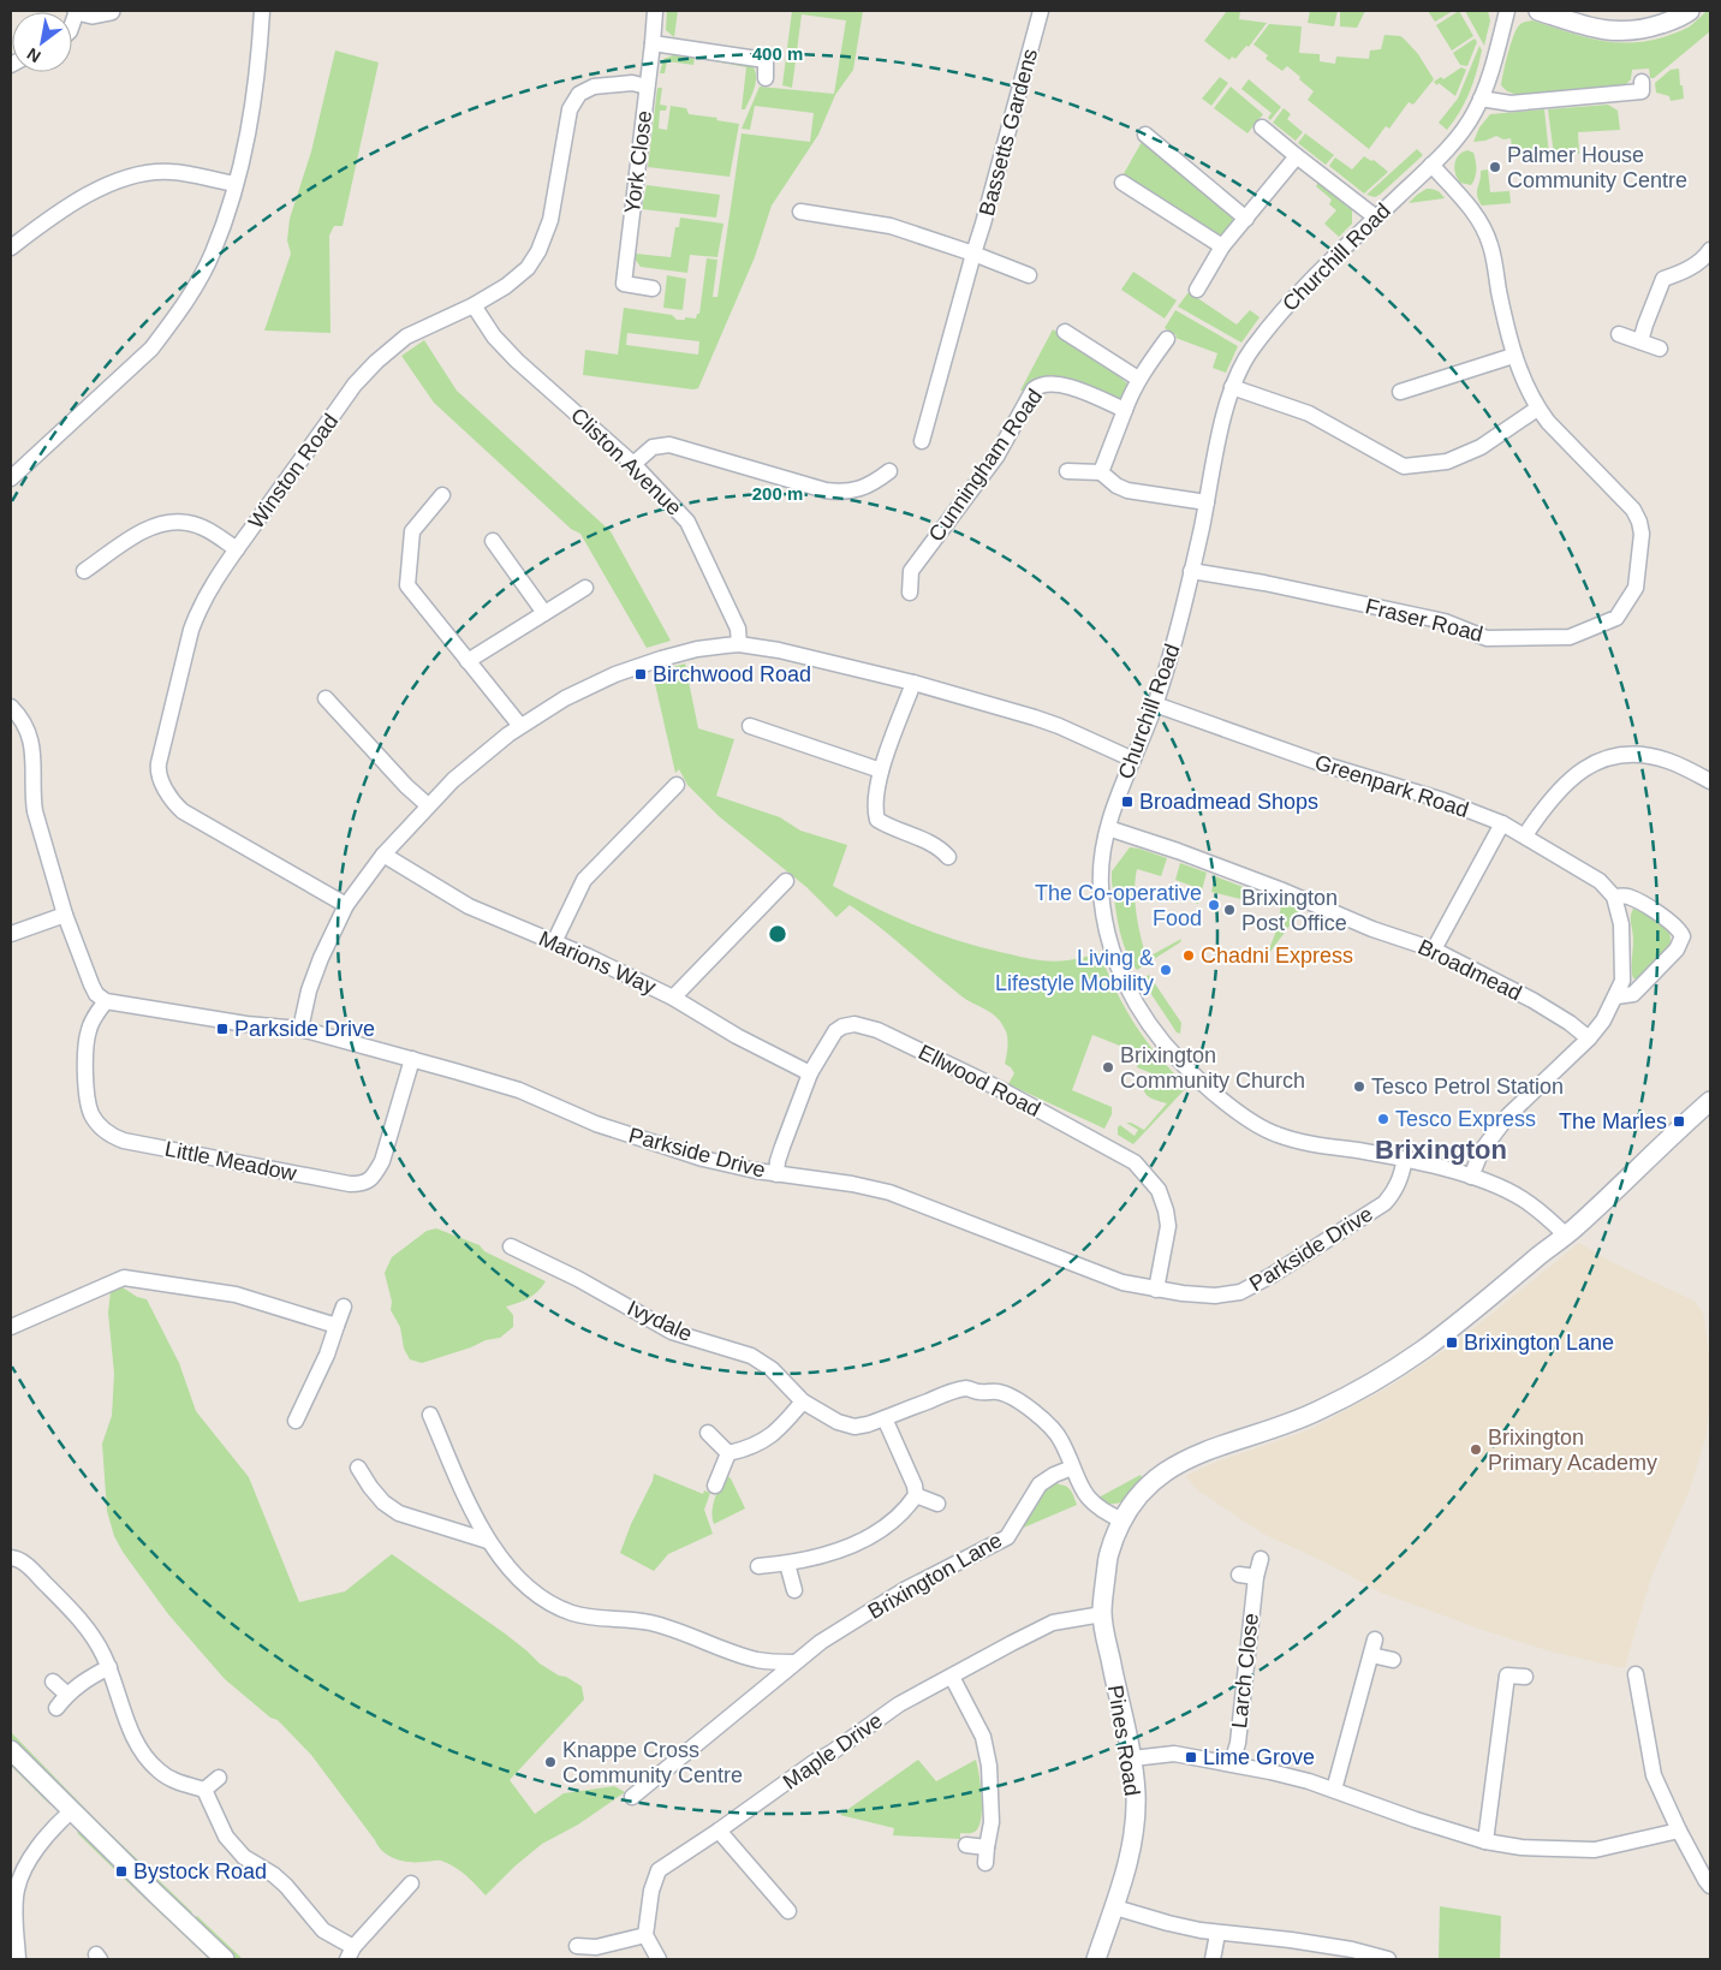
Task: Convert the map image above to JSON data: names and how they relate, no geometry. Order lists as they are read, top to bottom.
{
  "streets": {
    "street": [
      "Bassetts Gardens",
      "York Close",
      "Churchill Road",
      "Cliston Avenue",
      "Cunningham Road",
      "Winston Road",
      "Fraser Road",
      "Greenpark Road",
      "Marions Way",
      "Broadmead",
      "Ellwood Road",
      "Parkside Drive",
      "Little Meadow",
      "Ivydale",
      "Brixington Lane",
      "Larch Close",
      "Pines Road",
      "Maple Drive"
    ]
  },
  "crossings": [
    ["York Close", "Winston Road"],
    ["Churchill Road", "Fraser Road"],
    ["Churchill Road", "Greenpark Road"],
    ["Churchill Road", "Broadmead"],
    ["Churchill Road", "Parkside Drive"],
    ["Cliston Avenue", "Winston Road"],
    ["Marions Way", "Ellwood Road"],
    ["Ellwood Road", "Parkside Drive"],
    ["Parkside Drive", "Little Meadow"],
    ["Ivydale", "Brixington Lane"],
    ["Pines Road", "Maple Drive"]
  ],
  "districts": ["Brixington"],
  "places": {
    "other": [
      "Palmer House Community Centre",
      "The Co-operative Food",
      "Brixington Post Office",
      "Chadni Express",
      "Living & Lifestyle Mobility",
      "Brixington Community Church",
      "Tesco Petrol Station",
      "Tesco Express",
      "Brixington Primary Academy",
      "Knappe Cross Community Centre"
    ],
    "transit": [
      "Birchwood Road",
      "Broadmead Shops",
      "Parkside Drive",
      "The Marles",
      "Brixington Lane",
      "Lime Grove",
      "Bystock Road"
    ]
  },
  "north": "bottom left",
  "rings": ["400 m", "200 m"]
}
